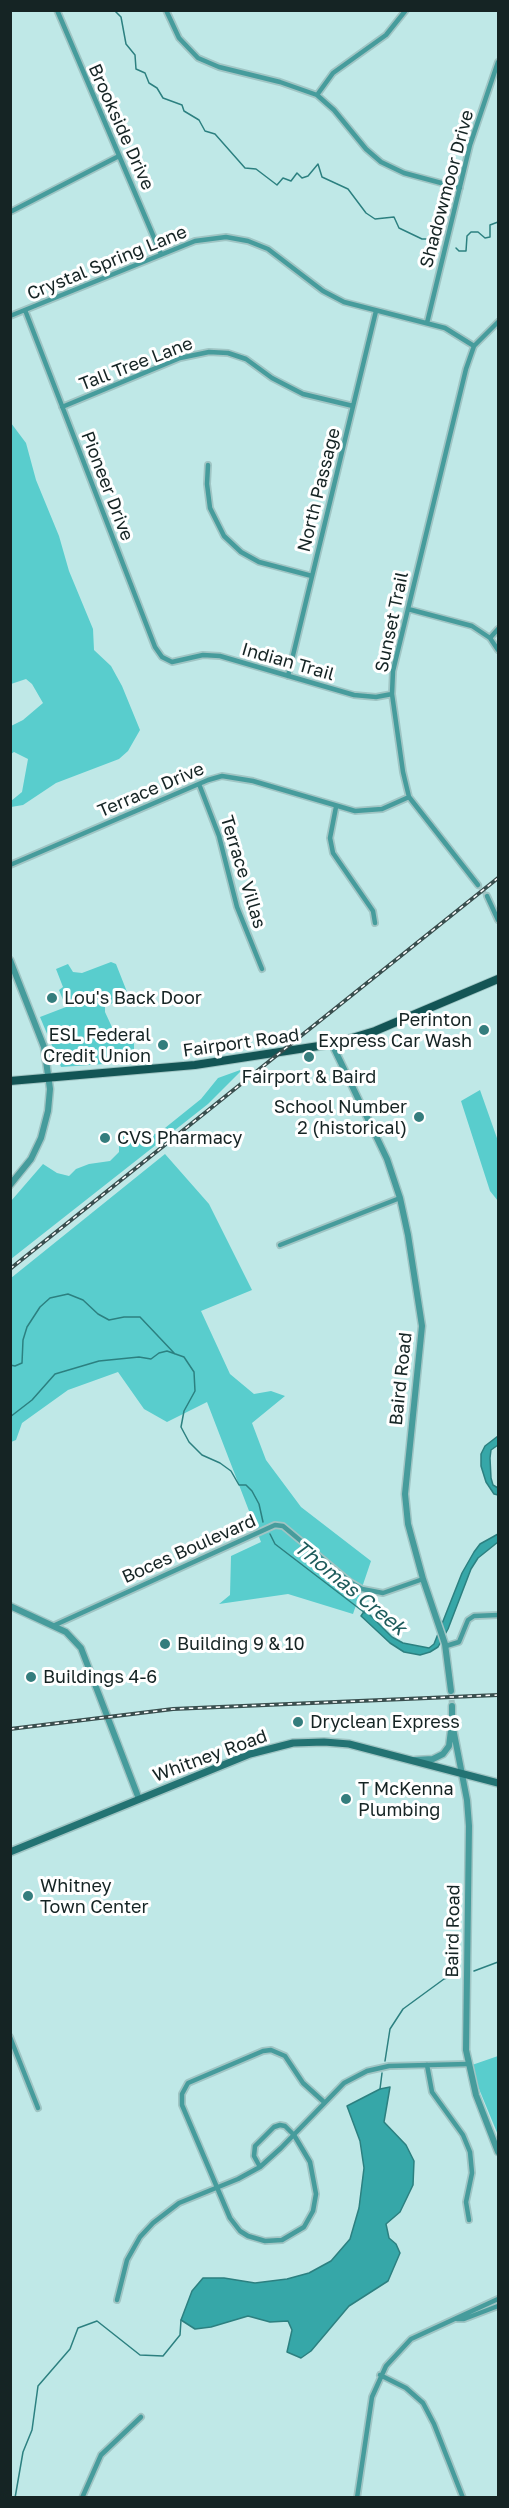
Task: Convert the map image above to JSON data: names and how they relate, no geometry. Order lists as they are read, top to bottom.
{
  "streets": {
    "main road": ["Fairport Road", "Whitney Road"],
    "street": [
      "Brookside Drive",
      "Shadowmoor Drive",
      "Crystal Spring Lane",
      "Tall Tree Lane",
      "Pioneer Drive",
      "North Passage",
      "Sunset Trail",
      "Indian Trail",
      "Terrace Drive",
      "Terrace Villas",
      "Baird Road",
      "Boces Boulevard"
    ]
  },
  "crossings": [
    ["Brookside Drive", "Crystal Spring Lane"],
    ["Shadowmoor Drive", "Crystal Spring Lane"],
    ["Crystal Spring Lane", "Pioneer Drive"],
    ["Crystal Spring Lane", "North Passage"],
    ["Crystal Spring Lane", "Sunset Trail"],
    ["Tall Tree Lane", "Pioneer Drive"],
    ["Tall Tree Lane", "North Passage"],
    ["Pioneer Drive", "Indian Trail"],
    ["North Passage", "Indian Trail"],
    ["Sunset Trail", "Indian Trail"],
    ["Sunset Trail", "Terrace Drive"],
    ["Terrace Drive", "Terrace Villas"],
    ["Fairport Road", "Baird Road"],
    ["Baird Road", "Boces Boulevard"],
    ["Baird Road", "Whitney Road"]
  ],
  "water": ["Thomas Creek"],
  "places": [
    "Lou's Back Door",
    "Perinton Express Car Wash",
    "ESL Federal Credit Union",
    "Fairport & Baird",
    "School Number 2 (historical)",
    "CVS Pharmacy",
    "Building 9 & 10",
    "Buildings 4-6",
    "Dryclean Express",
    "T McKenna Plumbing",
    "Whitney Town Center"
  ]
}
